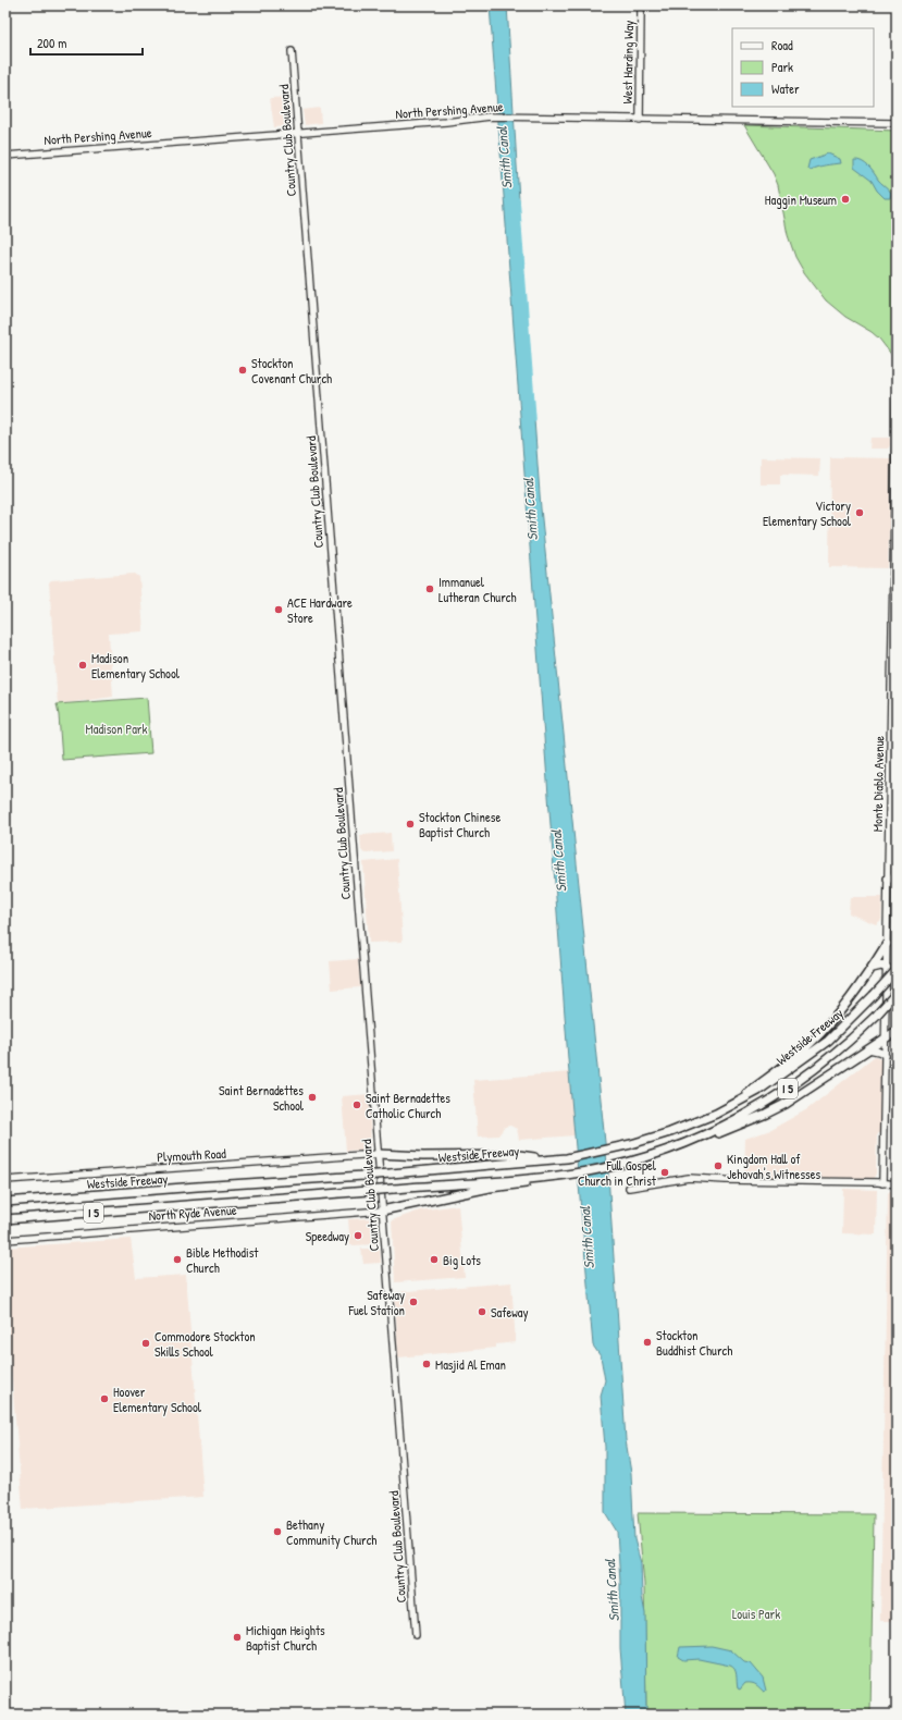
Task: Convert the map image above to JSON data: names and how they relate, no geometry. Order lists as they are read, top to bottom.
{
  "streets": {
    "highway": ["Westside Freeway", "I 5"],
    "street": [
      "West Harding Way",
      "North Pershing Avenue",
      "Country Club Boulevard",
      "Monte Diablo Avenue",
      "Plymouth Road",
      "North Ryde Avenue"
    ]
  },
  "crossings": [
    ["West Harding Way", "North Pershing Avenue"],
    ["North Pershing Avenue", "Country Club Boulevard"],
    ["Country Club Boulevard", "Plymouth Road"],
    ["Country Club Boulevard", "North Ryde Avenue"]
  ],
  "water": ["Smith Canal"],
  "parks": ["Madison Park", "Louis Park"],
  "places": [
    "Haggin Museum",
    "Stockton Covenant Church",
    "Victory Elementary School",
    "Immanuel Lutheran Church",
    "ACE Hardware Store",
    "Madison Elementary School",
    "Stockton Chinese Baptist Church",
    "Saint Bernadettes School",
    "Saint Bernadettes Catholic Church",
    "Kingdom Hall of Jehovah's Witnesses",
    "Full Gospel Church in Christ",
    "Speedway",
    "Bible Methodist Church",
    "Big Lots",
    "Safeway Fuel Station",
    "Safeway",
    "Stockton Buddhist Church",
    "Commodore Stockton Skills School",
    "Masjid Al Eman",
    "Hoover Elementary School",
    "Bethany Community Church",
    "Michigan Heights Baptist Church"
  ],
  "legend": ["Road", "Park", "Water"],
  "scale_bar": "200 m"
}
